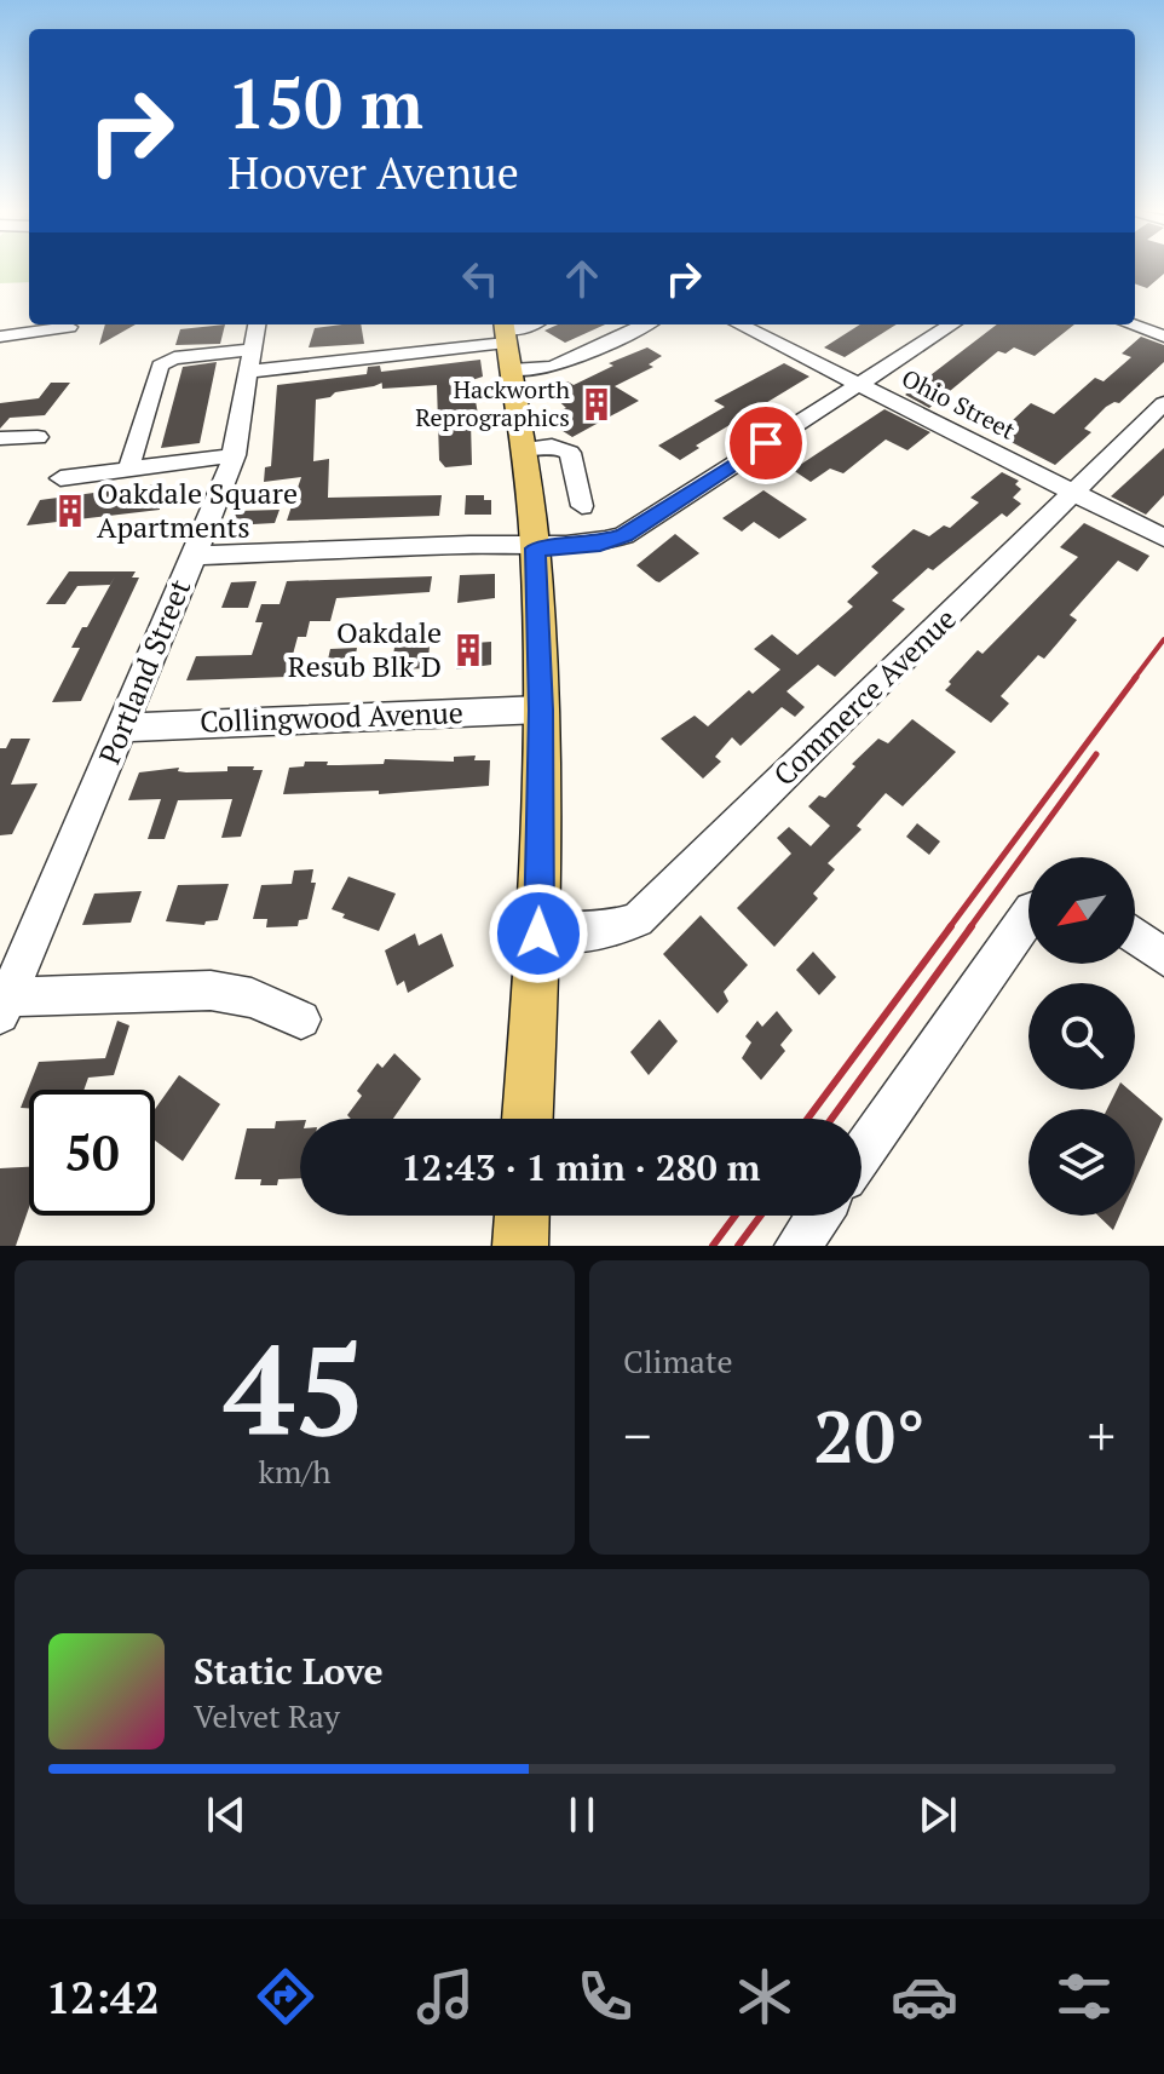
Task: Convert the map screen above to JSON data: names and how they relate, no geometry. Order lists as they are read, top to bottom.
{
  "streets": {
    "street": [
      "Ohio Street",
      "Portland Street",
      "Commerce Avenue",
      "Collingwood Avenue"
    ]
  },
  "crossings": [
    ["Ohio Street", "Commerce Avenue"],
    ["Portland Street", "Collingwood Avenue"]
  ],
  "places": {
    "building": ["Hackworth Reprographics", "Oakdale Square Apartments", "Oakdale Resub Blk D"]
  },
  "north": "bottom left",
  "page": {
    "turn": ["150 m", "Hoover Avenue"],
    "limit": "50",
    "trip": "12:43 · 1 min · 280 m",
    "tile": [
      ["45", "km/h"],
      "Climate"
    ],
    "heat": ["−", "20°", "+"],
    "song": ["Static Love", "Velvet Ray"],
    "tabs": "12:42"
  }
}
